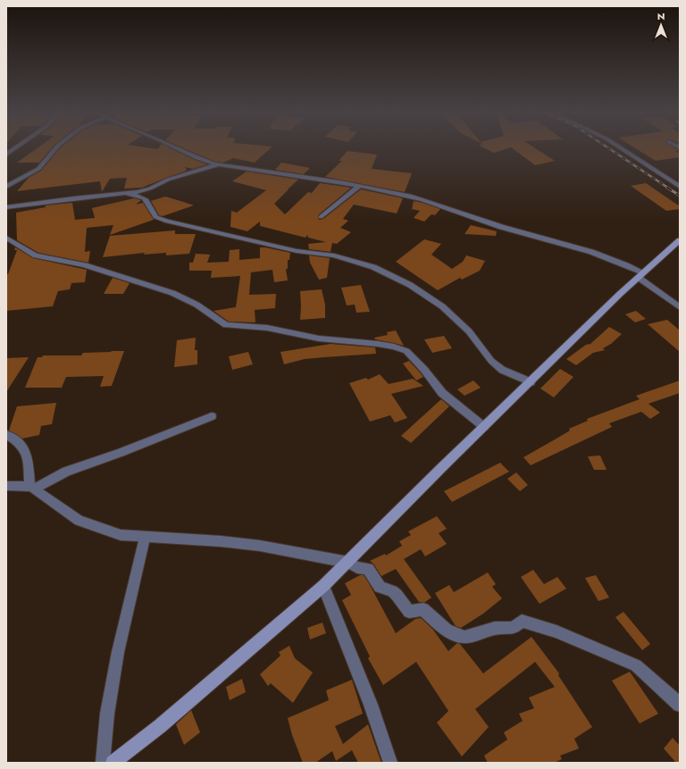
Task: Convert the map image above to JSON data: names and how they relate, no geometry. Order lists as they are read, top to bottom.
{
  "north": "top"
}
